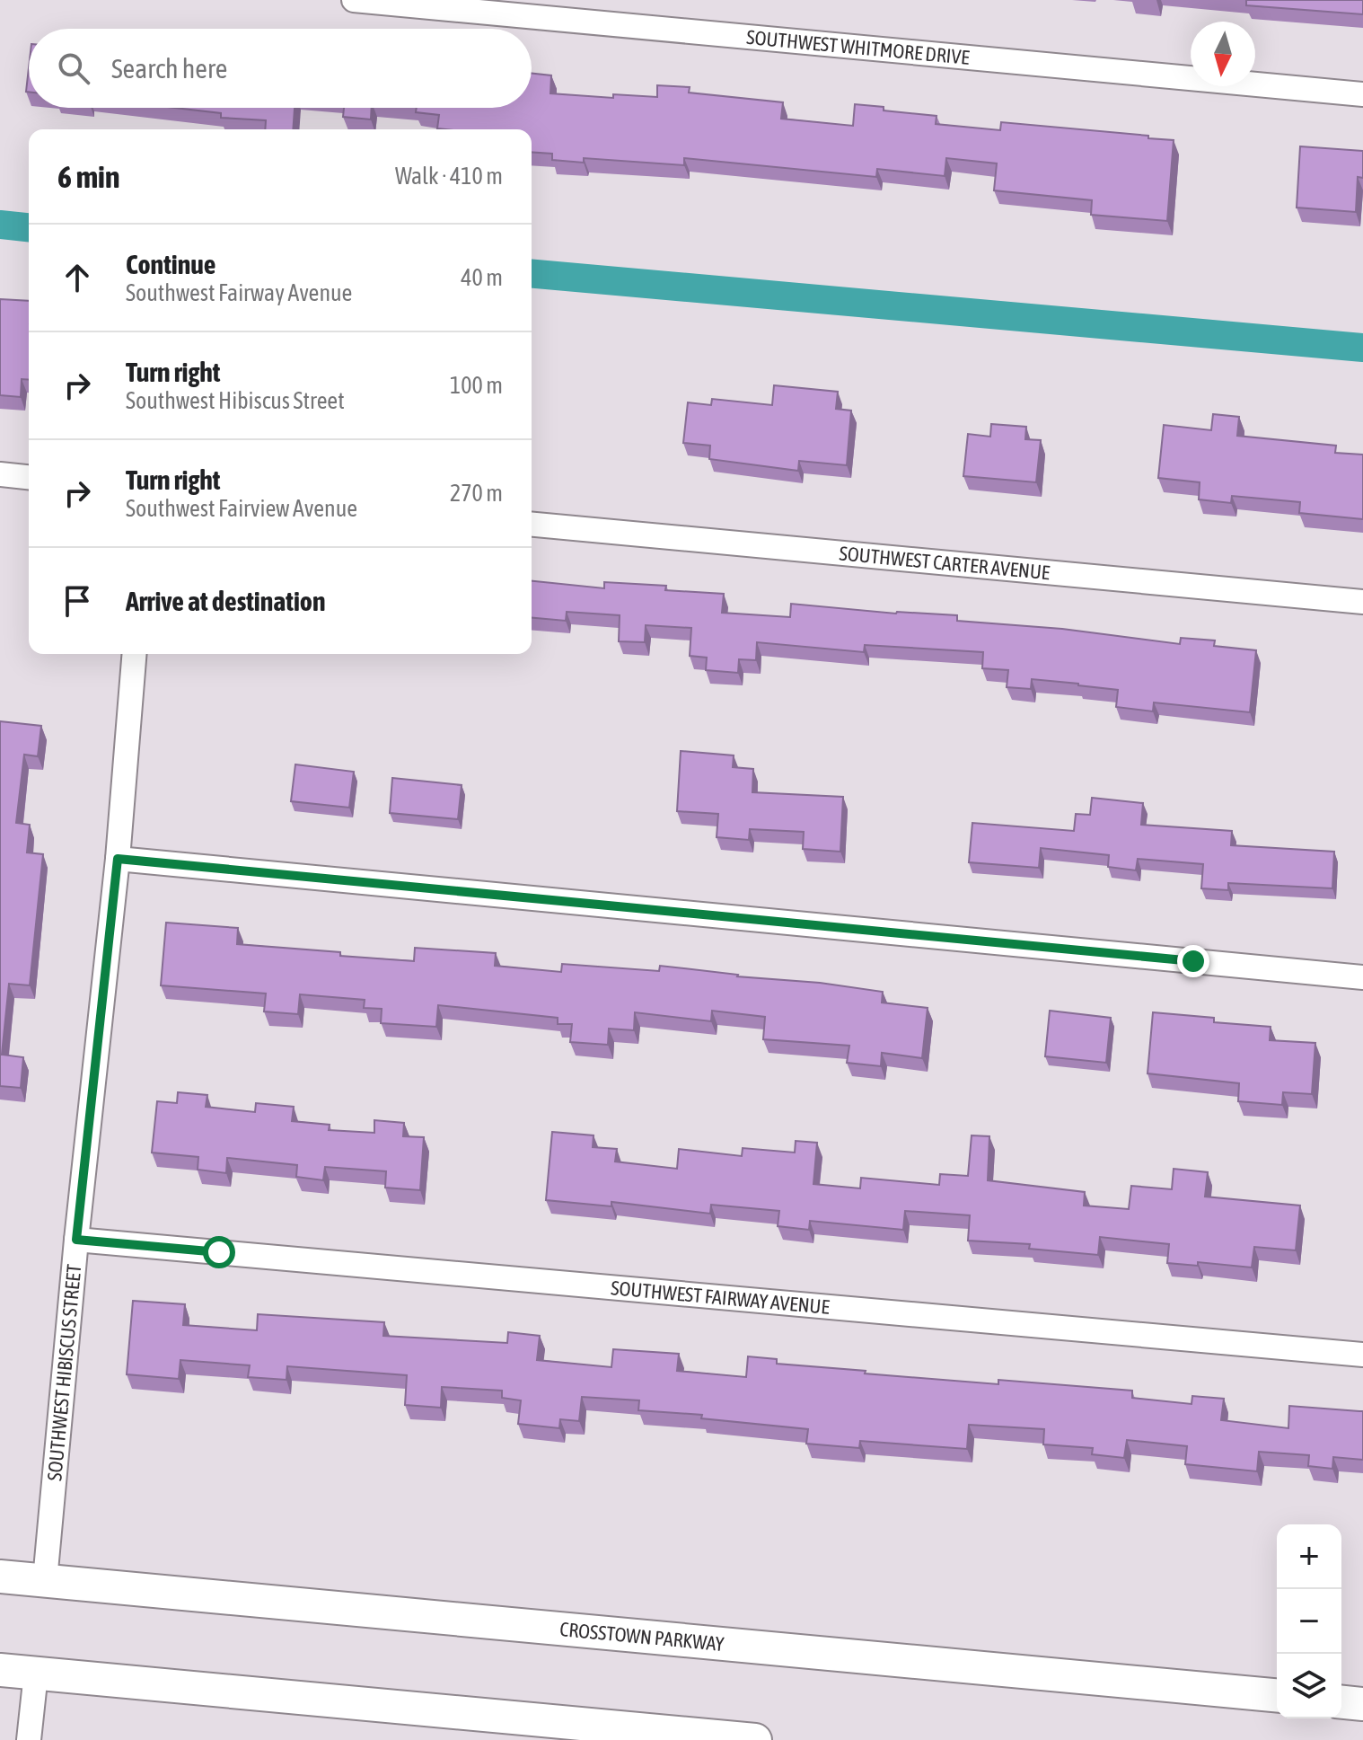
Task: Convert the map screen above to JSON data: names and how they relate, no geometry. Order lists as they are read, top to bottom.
{
  "streets": {
    "main road": ["CROSSTOWN PARKWAY"],
    "street": [
      "SOUTHWEST WHITMORE DRIVE",
      "SOUTHWEST CARTER AVENUE",
      "SOUTHWEST FAIRWAY AVENUE",
      "SOUTHWEST HIBISCUS STREET"
    ]
  },
  "crossings": [
    ["SOUTHWEST FAIRWAY AVENUE", "SOUTHWEST HIBISCUS STREET"],
    ["SOUTHWEST HIBISCUS STREET", "CROSSTOWN PARKWAY"]
  ],
  "north": "bottom",
  "page": {
    "search": "Search here",
    "heading": ["6 min", "Walk · 410 m"],
    "list": [
      ["Continue", "Southwest Fairway Avenue", "40 m"],
      ["Turn right", "Southwest Hibiscus Street", "100 m"],
      ["Turn right", "Southwest Fairview Avenue", "270 m"],
      "Arrive at destination"
    ],
    "map_buttons": ["+", "−"]
  }
}
